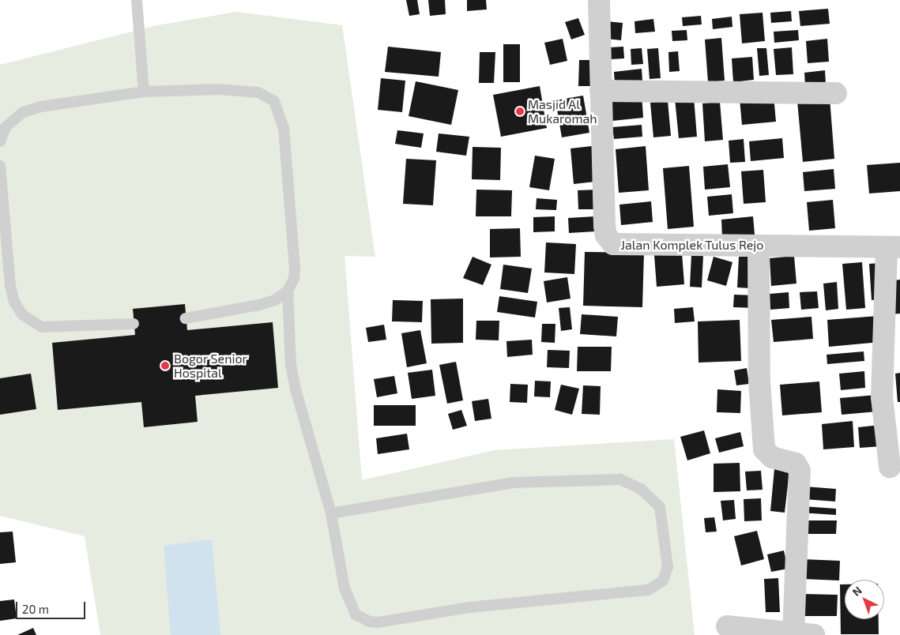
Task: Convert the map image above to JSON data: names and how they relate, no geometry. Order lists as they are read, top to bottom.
{
  "streets": {
    "street": ["Jalan Komplek Tulus Rejo"]
  },
  "places": ["Masjid Al Mukaromah", "Bogor Senior Hospital"],
  "scale_bar": "20 m",
  "north": "top left"
}
